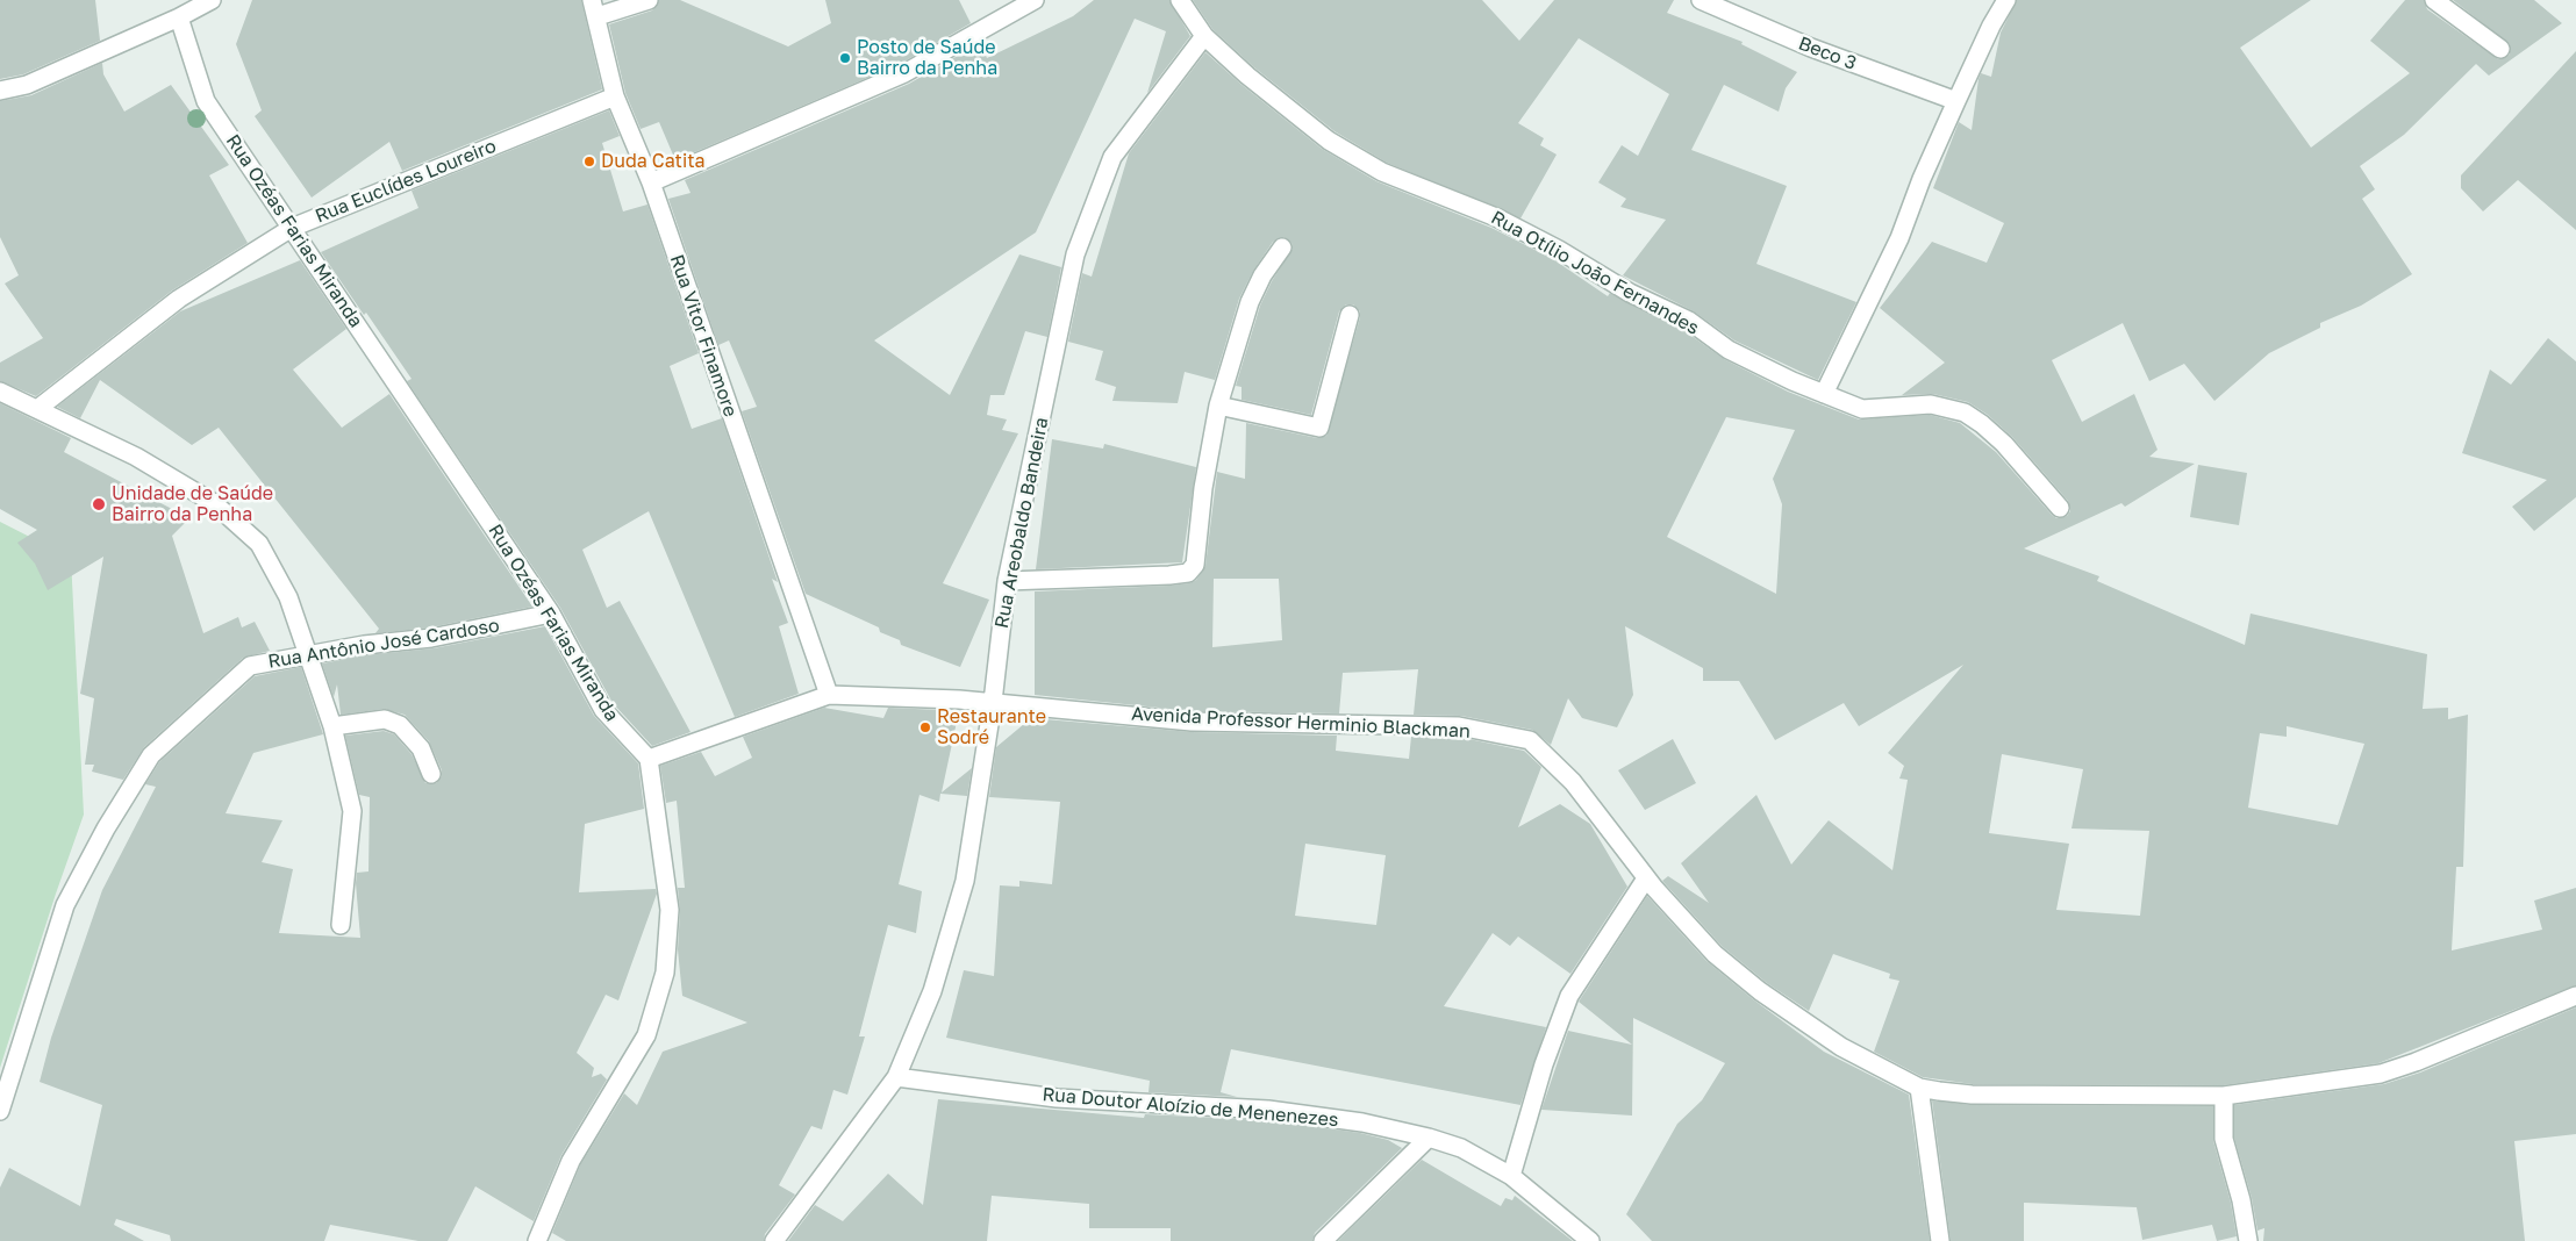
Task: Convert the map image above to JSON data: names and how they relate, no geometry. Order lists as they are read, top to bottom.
{
  "streets": {
    "street": [
      "Beco 3",
      "Rua Euclídes Loureiro",
      "Rua Ozéas Farias Miranda",
      "Rua Otílio João Fernandes",
      "Rua Vitor Finamore",
      "Rua Areobaldo Bandeira",
      "Rua Antônio José Cardoso",
      "Avenida Professor Herminio Blackman",
      "Rua Doutor Aloízio de Menenezes"
    ]
  },
  "crossings": [
    ["Rua Euclídes Loureiro", "Rua Ozéas Farias Miranda"],
    ["Rua Euclídes Loureiro", "Rua Vitor Finamore"],
    ["Rua Ozéas Farias Miranda", "Rua Antônio José Cardoso"],
    ["Rua Ozéas Farias Miranda", "Avenida Professor Herminio Blackman"],
    ["Rua Otílio João Fernandes", "Rua Areobaldo Bandeira"],
    ["Rua Vitor Finamore", "Avenida Professor Herminio Blackman"],
    ["Rua Areobaldo Bandeira", "Avenida Professor Herminio Blackman"],
    ["Rua Areobaldo Bandeira", "Rua Doutor Aloízio de Menenezes"]
  ],
  "places": [
    "Posto de Saúde Bairro da Penha",
    "Duda Catita",
    "Unidade de Saúde Bairro da Penha",
    "Restaurante Sodré"
  ]
}
